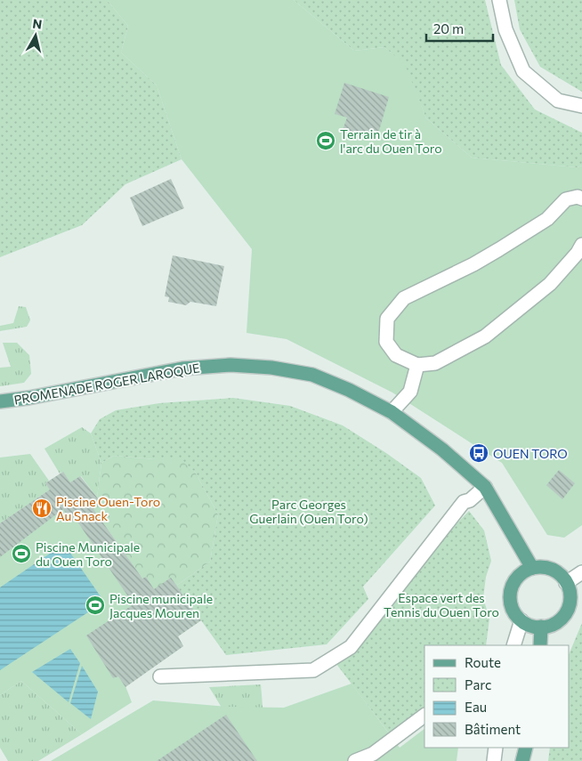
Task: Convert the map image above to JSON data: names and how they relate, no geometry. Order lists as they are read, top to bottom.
{
  "streets": {
    "main road": ["PROMENADE ROGER LAROQUE"]
  },
  "parks": ["Parc Georges Guerlain (Ouen Toro)", "Espace vert des Tennis du Ouen Toro"],
  "places": {
    "sports": ["Terrain de tir à l'arc du Ouen Toro", "Piscine Municipale du Ouen Toro", "Piscine municipale Jacques Mouren"],
    "bus stop": ["OUEN TORO"],
    "restaurant": ["Piscine Ouen-Toro Au Snack"]
  },
  "legend": [
    "Route",
    "Parc",
    "Eau",
    "Bâtiment"
  ],
  "scale_bar": "20 m",
  "north": "top"
}
